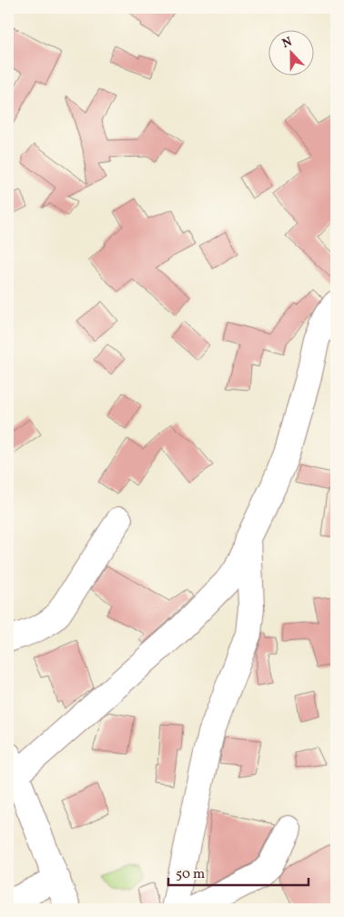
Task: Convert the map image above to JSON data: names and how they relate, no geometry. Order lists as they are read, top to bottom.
{
  "scale_bar": "50 m",
  "north": "top"
}
